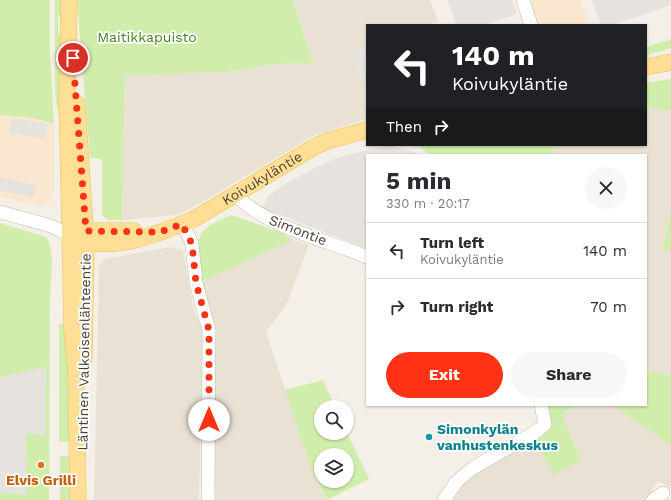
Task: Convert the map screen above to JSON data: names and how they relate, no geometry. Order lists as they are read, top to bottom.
{
  "streets": {
    "main road": ["Koivukyläntie", "Läntinen Valkoisenlähteentie"],
    "street": ["Simontie"]
  },
  "crossings": [
    ["Koivukyläntie", "Simontie"],
    ["Koivukyläntie", "Läntinen Valkoisenlähteentie"]
  ],
  "parks": ["Maitikkapuisto"],
  "places": ["Simonkylän vanhustenkeskus", "Elvis Grilli"],
  "page": {
    "turn": ["140 m", "Koivukyläntie"],
    "then": "Then",
    "heading": ["5 min", "330 m · 20:17"],
    "list": [
      {
        "name": "Turn left",
        "note": "Koivukyläntie",
        "value": "140 m"
      },
      {
        "name": "Turn right",
        "value": "70 m"
      }
    ],
    "buttons": ["Exit", "Share"]
  }
}
